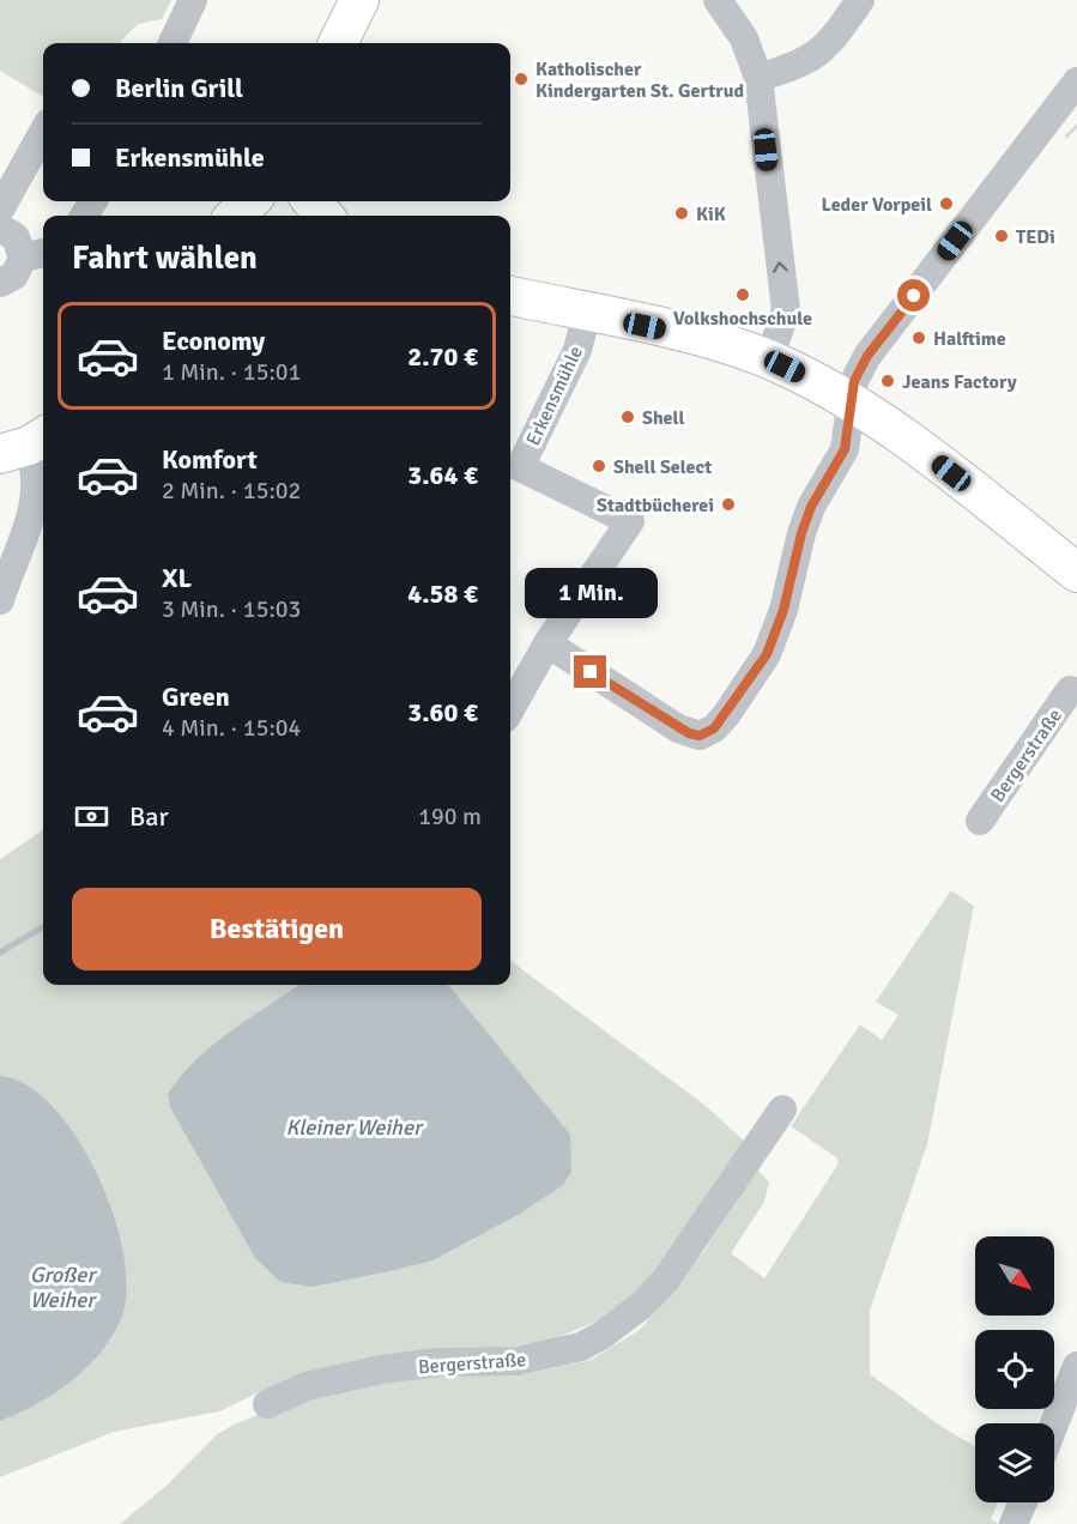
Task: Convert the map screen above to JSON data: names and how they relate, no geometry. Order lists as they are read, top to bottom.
{
  "streets": {
    "street": ["Erkensmühle", "Bergerstraße"]
  },
  "water": ["Kleiner Weiher", "Großer Weiher"],
  "places": [
    "Katholischer Kindergarten St. Gertrud",
    "Leder Vorpeil",
    "KiK",
    "TEDi",
    "Volkshochschule",
    "Halftime",
    "Jeans Factory",
    "Shell",
    "Shell Select",
    "Stadtbücherei"
  ],
  "north": "bottom right",
  "page": {
    "banner": ["Berlin Grill", "Erkensmühle"],
    "heading": "Fahrt wählen",
    "list": [
      {
        "name": "Economy",
        "note": "1 Min. · 15:01",
        "value": "2.70 €"
      },
      {
        "name": "Komfort",
        "note": "2 Min. · 15:02",
        "value": "3.64 €"
      },
      {
        "name": "XL",
        "note": "3 Min. · 15:03",
        "value": "4.58 €"
      },
      {
        "name": "Green",
        "note": "4 Min. · 15:04",
        "value": "3.60 €"
      }
    ],
    "bubble": "1 Min.",
    "pay": ["Bar", "190 m"],
    "buttons": "Bestätigen"
  }
}
